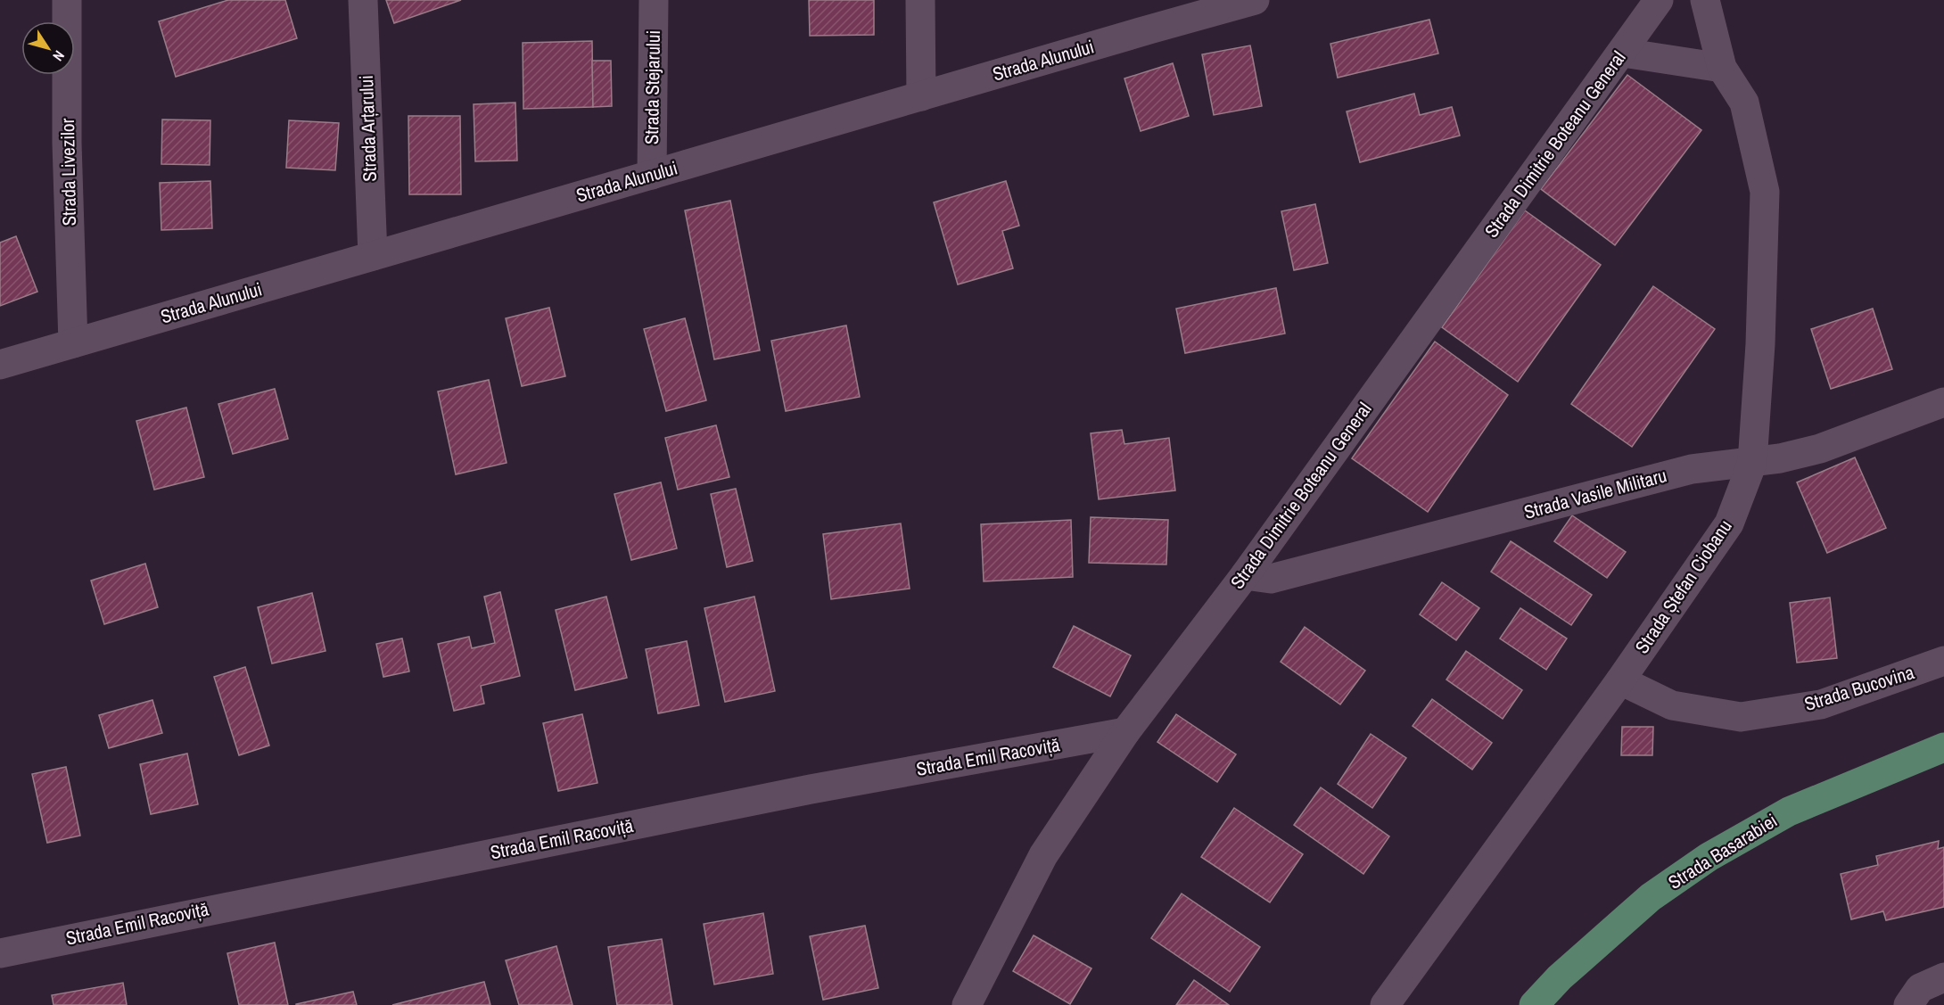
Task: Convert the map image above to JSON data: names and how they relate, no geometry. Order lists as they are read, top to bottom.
{
  "streets": {
    "main road": ["Strada Basarabiei"],
    "street": [
      "Strada Alunului",
      "Strada Stejarului",
      "Strada Arțarului",
      "Strada Dimitrie Boteanu General",
      "Strada Livezilor",
      "Strada Vasile Militaru",
      "Strada Ștefan Ciobanu",
      "Strada Bucovina",
      "Strada Emil Racoviță"
    ]
  },
  "crossings": [
    ["Strada Alunului", "Strada Stejarului"],
    ["Strada Alunului", "Strada Arțarului"],
    ["Strada Alunului", "Strada Livezilor"],
    ["Strada Dimitrie Boteanu General", "Strada Vasile Militaru"],
    ["Strada Dimitrie Boteanu General", "Strada Emil Racoviță"],
    ["Strada Vasile Militaru", "Strada Ștefan Ciobanu"],
    ["Strada Ștefan Ciobanu", "Strada Bucovina"]
  ],
  "north": "bottom right"
}
